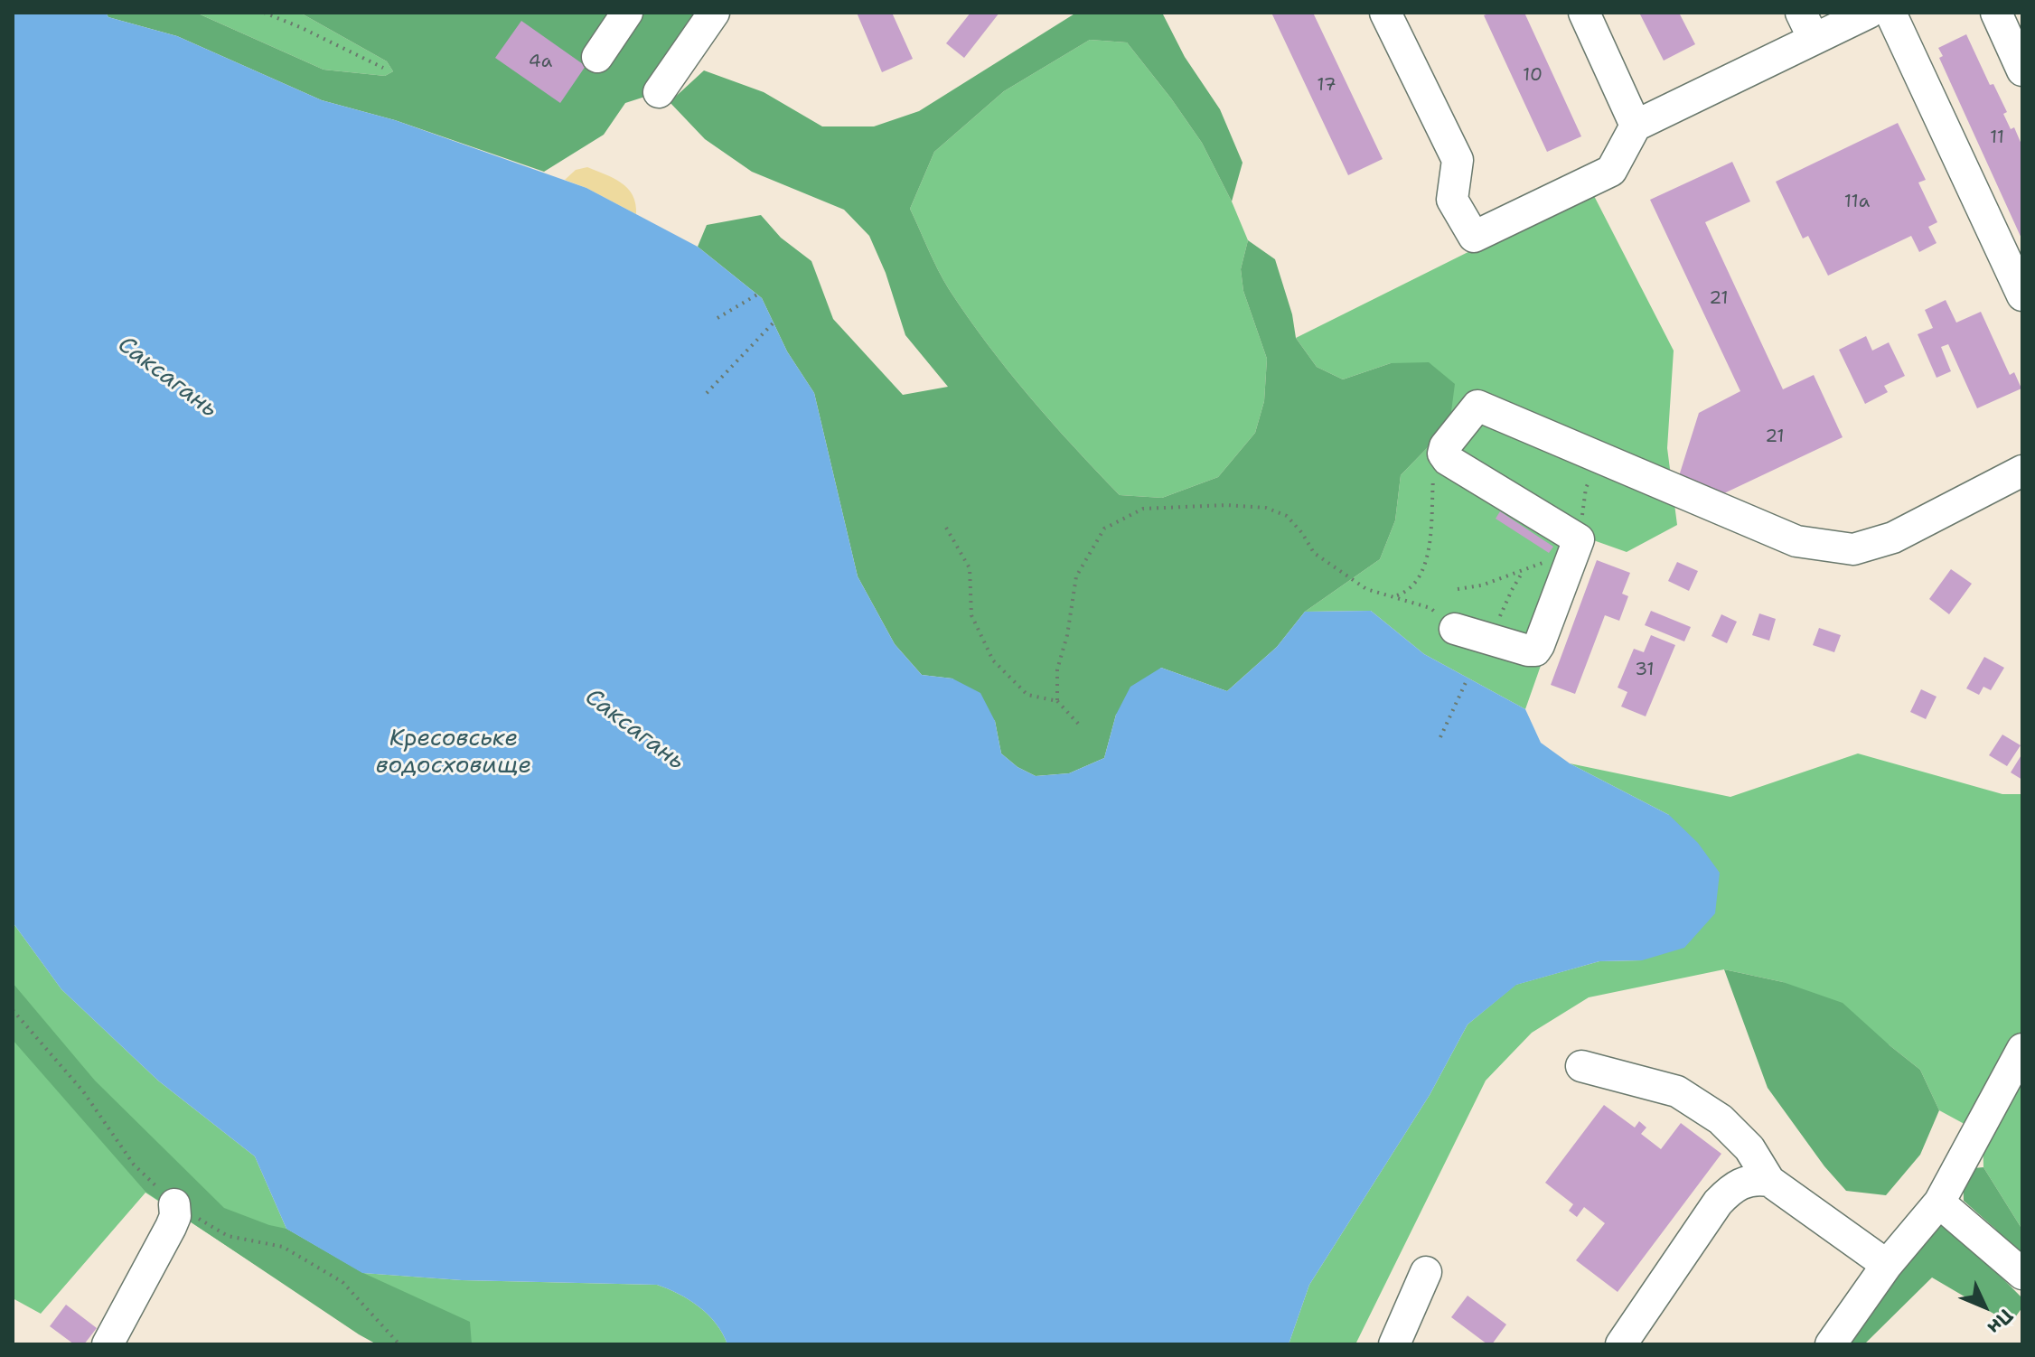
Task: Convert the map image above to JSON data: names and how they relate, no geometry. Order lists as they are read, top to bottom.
{
  "water": ["Саксагань", "Кресовське водосховище"],
  "house_numbers": [
    "4а",
    "10",
    "17",
    "11",
    "11а",
    "21",
    "21",
    "31"
  ],
  "north": "bottom right"
}
